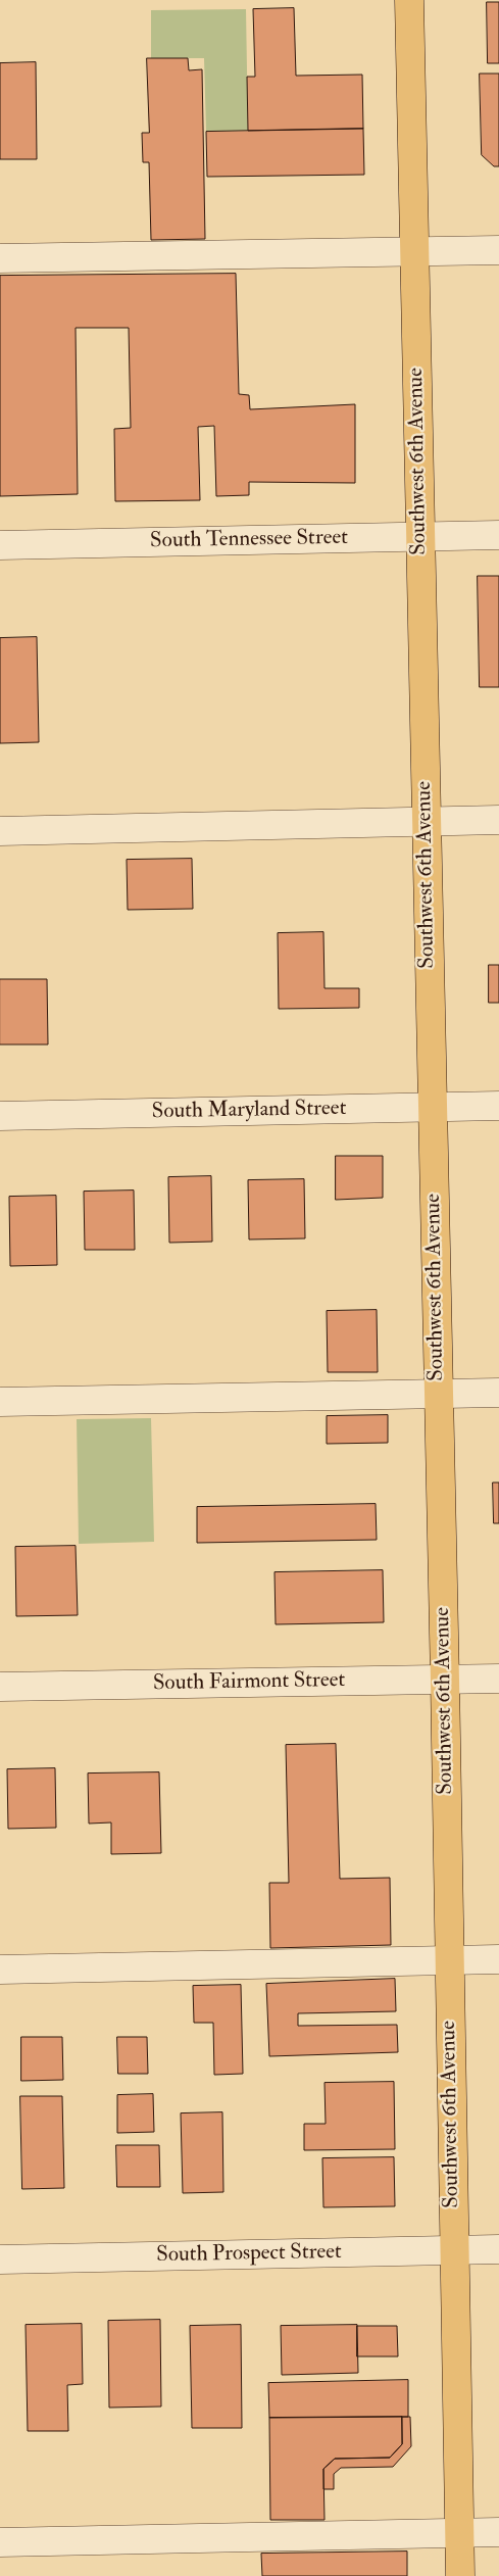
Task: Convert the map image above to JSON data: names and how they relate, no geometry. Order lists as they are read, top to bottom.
{
  "streets": {
    "main road": ["Southwest 6th Avenue"],
    "street": [
      "South Tennessee Street",
      "South Maryland Street",
      "South Fairmont Street",
      "South Prospect Street"
    ]
  },
  "crossings": [
    ["Southwest 6th Avenue", "South Tennessee Street"],
    ["Southwest 6th Avenue", "South Maryland Street"],
    ["Southwest 6th Avenue", "South Fairmont Street"],
    ["Southwest 6th Avenue", "South Prospect Street"]
  ]
}
